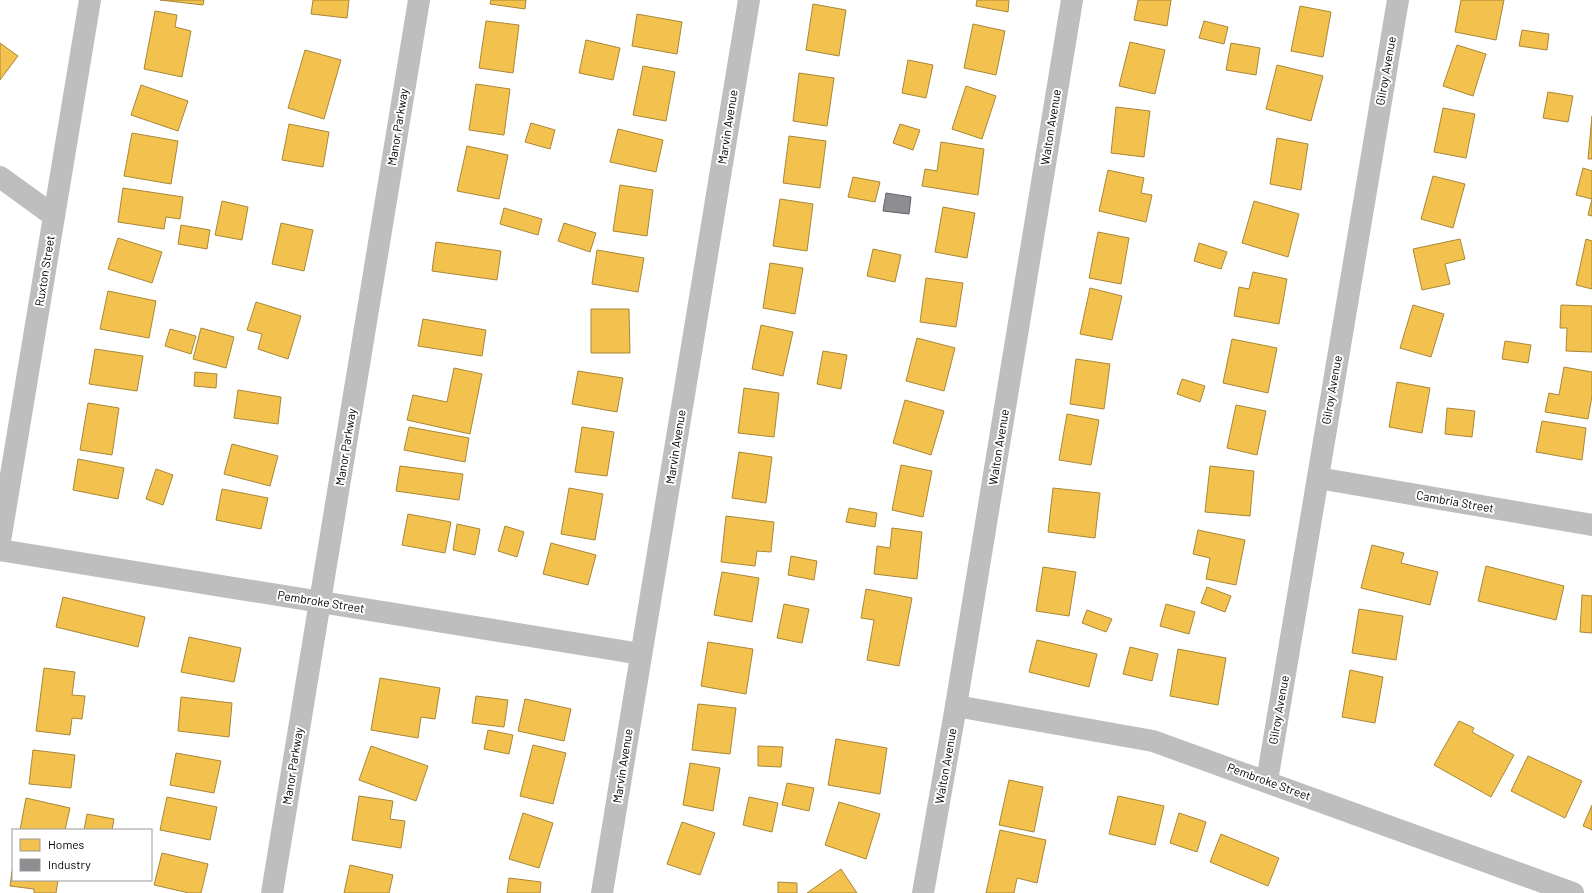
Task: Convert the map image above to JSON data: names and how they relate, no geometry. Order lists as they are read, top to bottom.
{
  "streets": {
    "street": [
      "Gilroy Avenue",
      "Manor Parkway",
      "Marvin Avenue",
      "Walton Avenue",
      "Ruxton Street",
      "Cambria Street",
      "Pembroke Street"
    ]
  },
  "crossings": [
    ["Gilroy Avenue", "Cambria Street"],
    ["Gilroy Avenue", "Pembroke Street"],
    ["Manor Parkway", "Pembroke Street"],
    ["Marvin Avenue", "Pembroke Street"],
    ["Walton Avenue", "Pembroke Street"]
  ],
  "legend": ["Homes", "Industry"]
}
